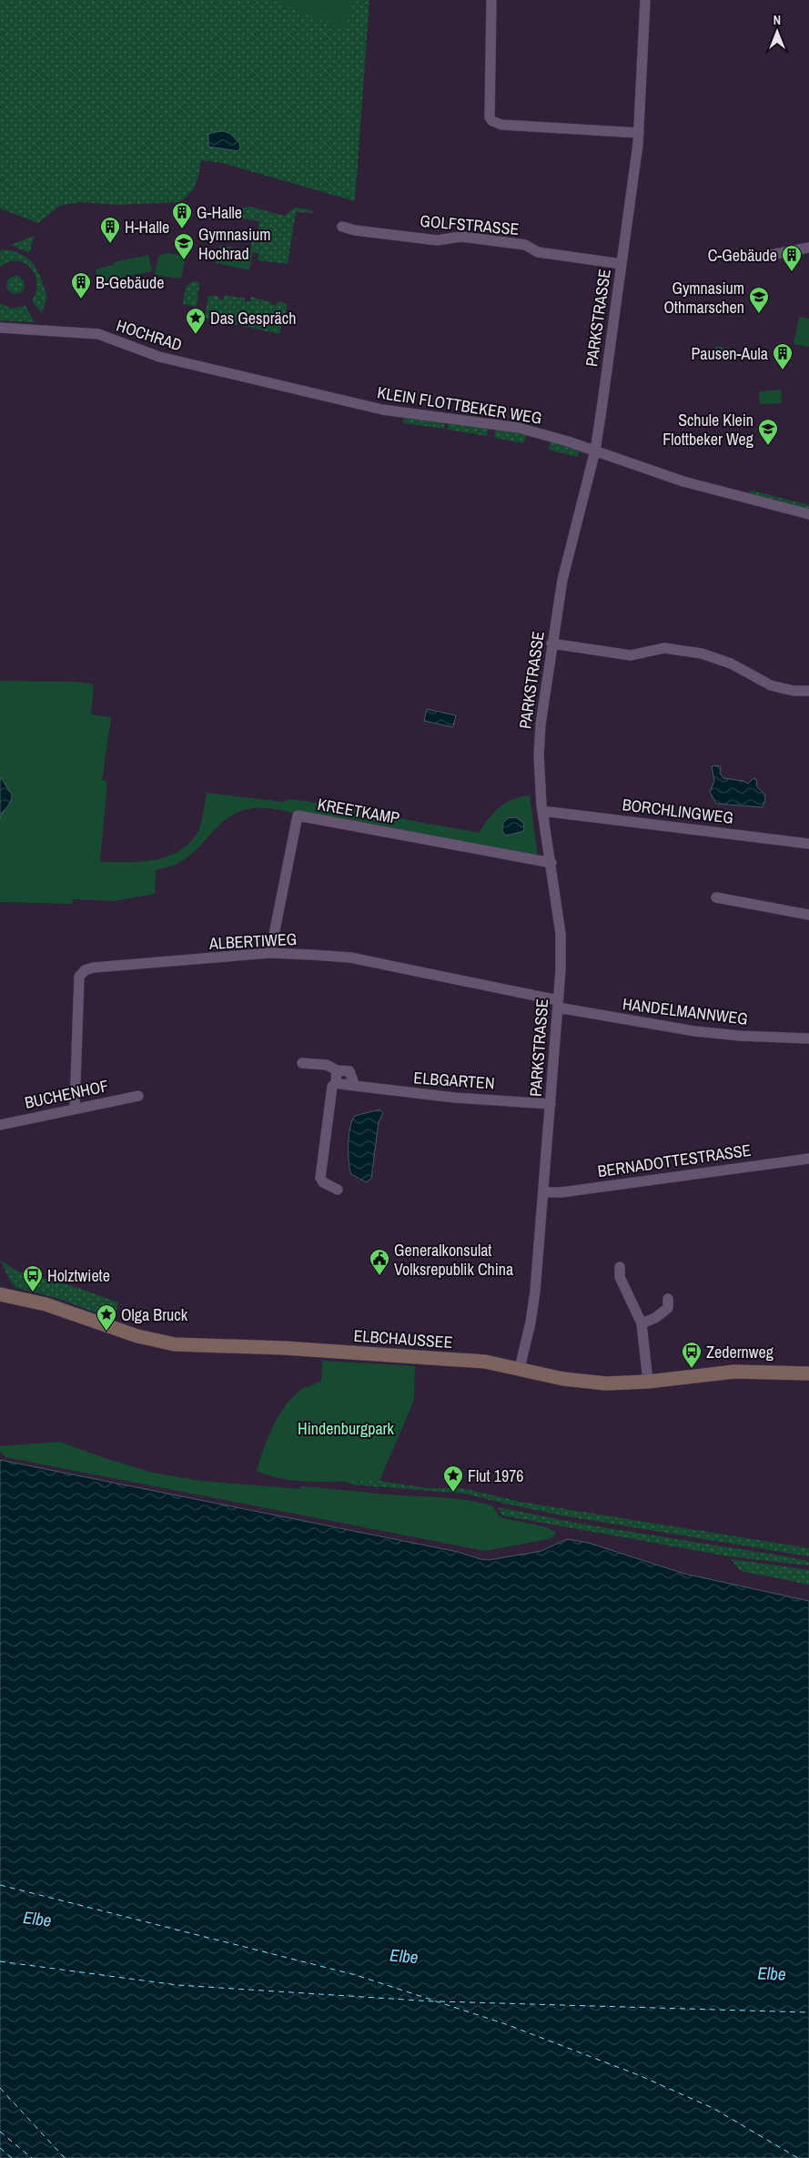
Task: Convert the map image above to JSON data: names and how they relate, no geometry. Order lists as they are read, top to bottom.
{
  "streets": {
    "main road": ["ELBCHAUSSEE"],
    "street": [
      "GOLFSTRASSE",
      "PARKSTRASSE",
      "HOCHRAD",
      "KLEIN FLOTTBEKER WEG",
      "KREETKAMP",
      "BORCHLINGWEG",
      "ALBERTIWEG",
      "HANDELMANNWEG",
      "ELBGARTEN",
      "BUCHENHOF",
      "BERNADOTTESTRASSE"
    ]
  },
  "crossings": [
    ["GOLFSTRASSE", "PARKSTRASSE"],
    ["PARKSTRASSE", "KLEIN FLOTTBEKER WEG"],
    ["PARKSTRASSE", "KREETKAMP"],
    ["PARKSTRASSE", "BORCHLINGWEG"],
    ["PARKSTRASSE", "ALBERTIWEG"],
    ["PARKSTRASSE", "HANDELMANNWEG"],
    ["PARKSTRASSE", "ELBGARTEN"],
    ["PARKSTRASSE", "BERNADOTTESTRASSE"],
    ["PARKSTRASSE", "ELBCHAUSSEE"],
    ["HOCHRAD", "KLEIN FLOTTBEKER WEG"],
    ["KREETKAMP", "ALBERTIWEG"],
    ["ALBERTIWEG", "HANDELMANNWEG"],
    ["ALBERTIWEG", "BUCHENHOF"]
  ],
  "water": ["Elbe"],
  "parks": ["Hindenburgpark"],
  "places": {
    "building": [
      "G-Halle",
      "H-Halle",
      "C-Gebäude",
      "B-Gebäude",
      "Pausen-Aula"
    ],
    "school or university": ["Gymnasium Hochrad", "Gymnasium Othmarschen", "Schule Klein Flottbeker Weg"],
    "place": ["Das Gespräch", "Olga Bruck", "Flut 1976"],
    "public building": ["Generalkonsulat Volksrepublik China"],
    "bus stop": ["Holztwiete", "Zedernweg"]
  },
  "north": "top"
}
